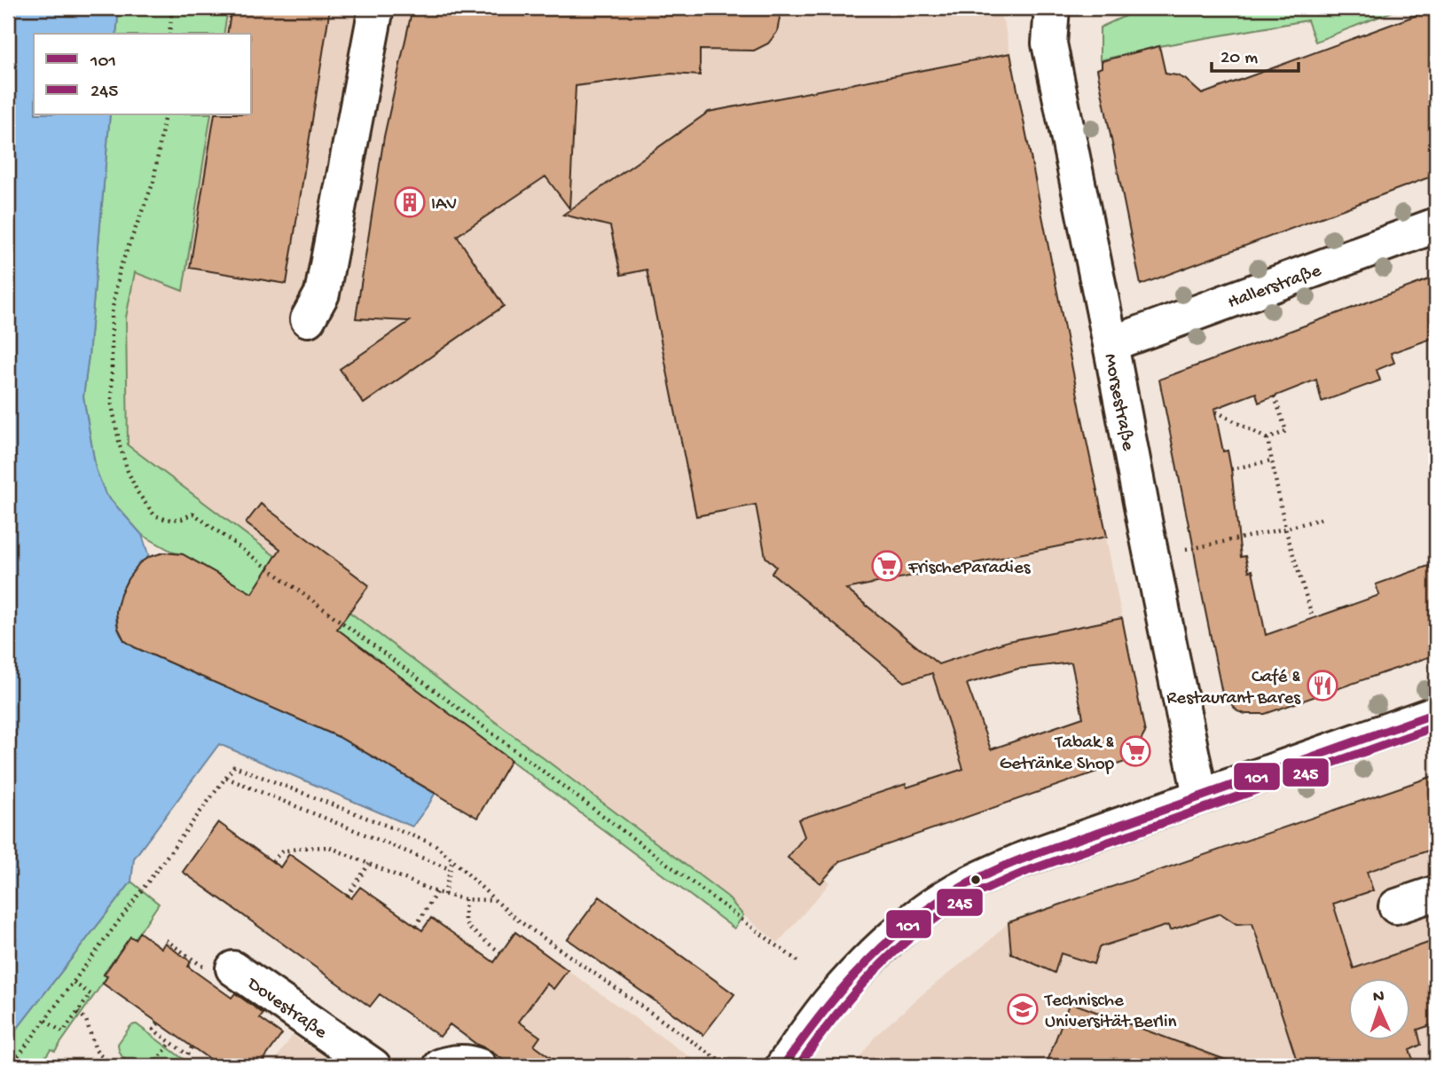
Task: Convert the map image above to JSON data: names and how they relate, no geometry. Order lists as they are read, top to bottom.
{
  "streets": {
    "street": ["Hallerstraße", "Morsestraße", "Dovestraße"]
  },
  "crossings": [
    ["Hallerstraße", "Morsestraße"]
  ],
  "places": {
    "building": ["IAV"],
    "supermarket": ["FrischeParadies", "Tabak & Getränke Shop"],
    "restaurant": ["Café & Restaurant Bares"],
    "school or university": ["Technische Universität Berlin"]
  },
  "lines": ["transit line 101", "transit line 245"],
  "legend": ["101", "245"],
  "scale_bar": "20 m",
  "north": "top"
}
